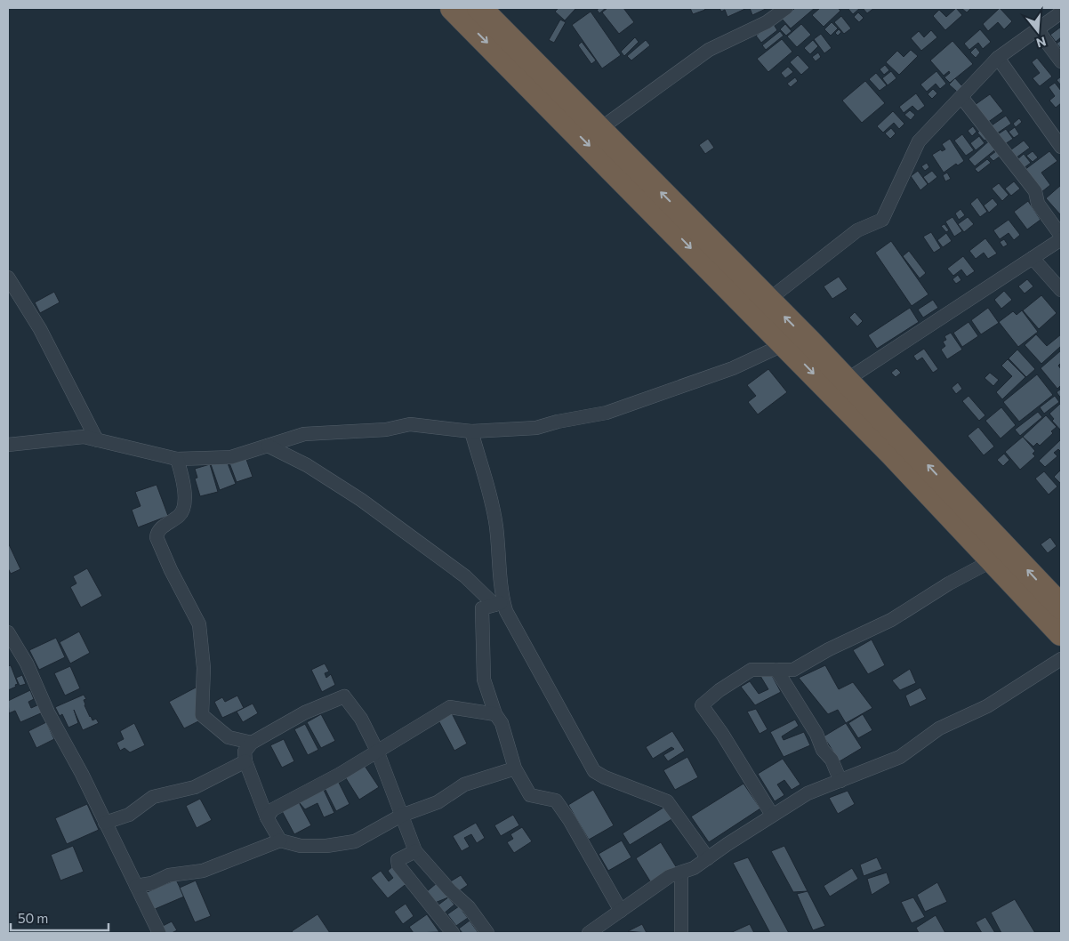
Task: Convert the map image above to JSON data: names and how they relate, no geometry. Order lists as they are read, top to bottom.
{
  "scale_bar": "50 m",
  "north": "bottom"
}
